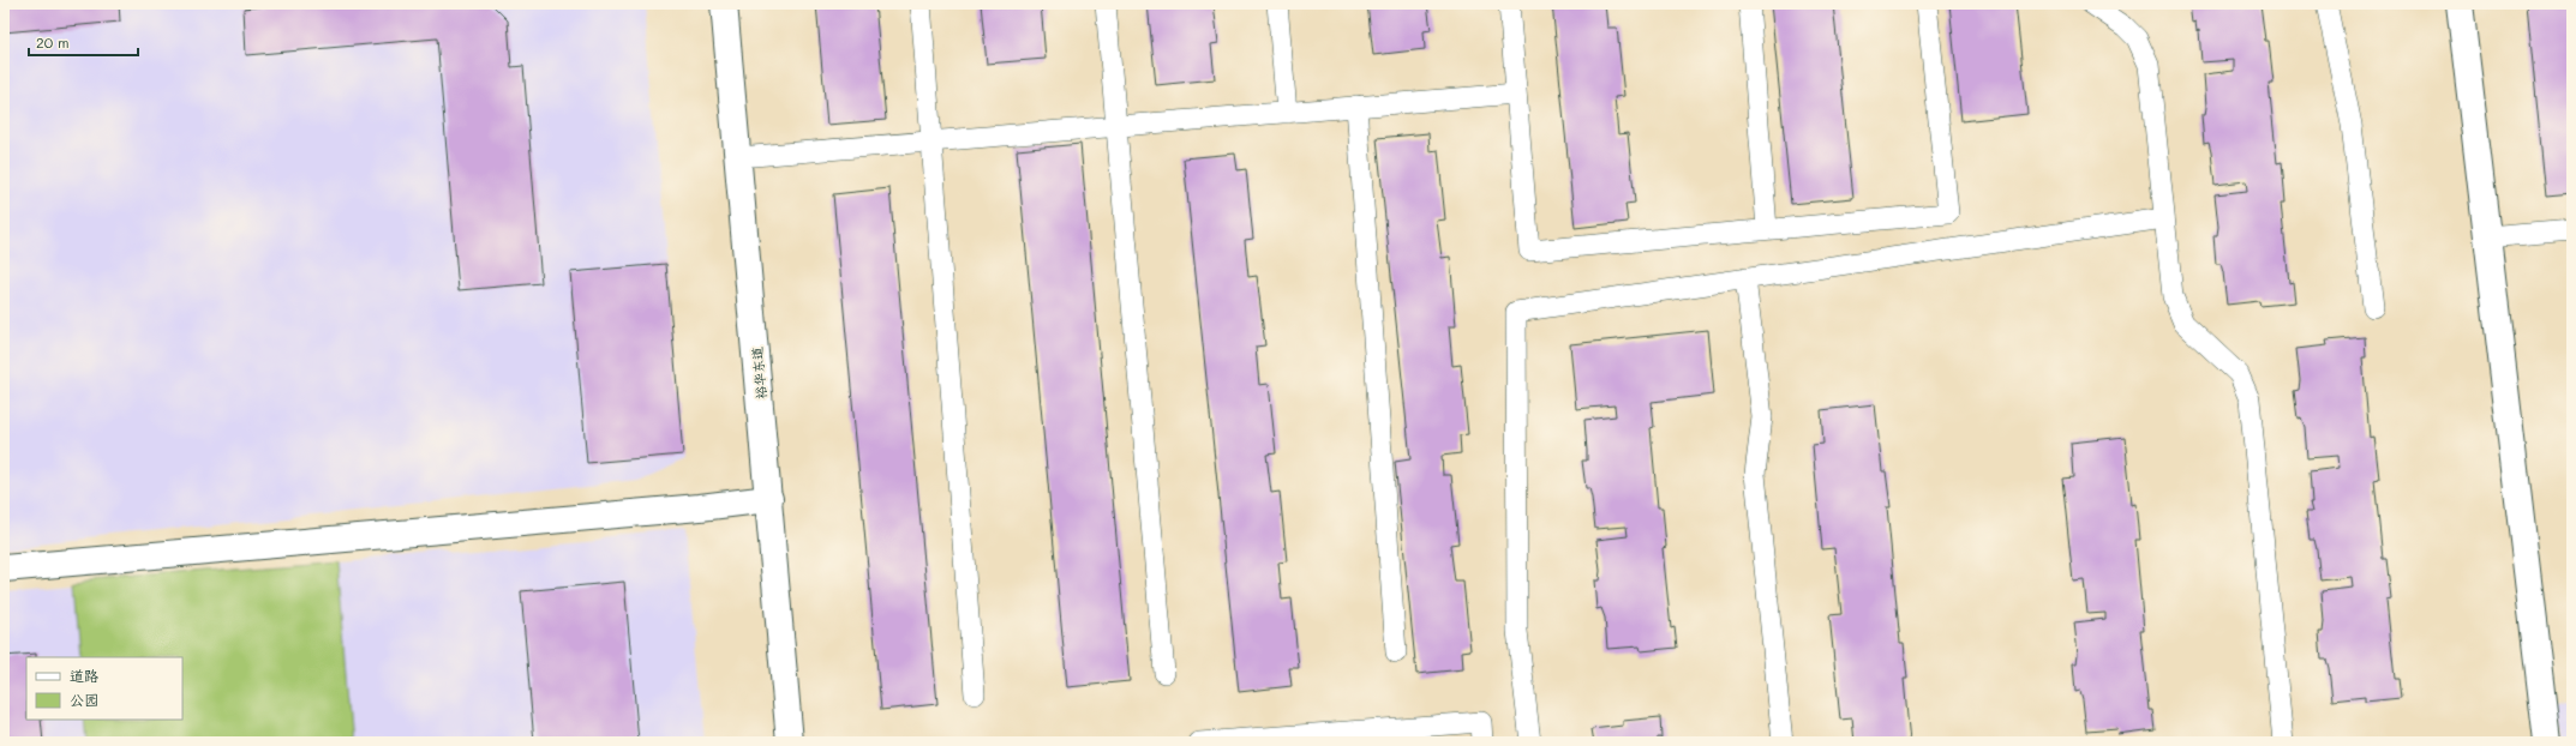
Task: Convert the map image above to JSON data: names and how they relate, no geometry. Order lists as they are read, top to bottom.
{
  "streets": {
    "street": ["裕华东道"]
  },
  "legend": ["道路", "公园"],
  "scale_bar": "20 m"
}
